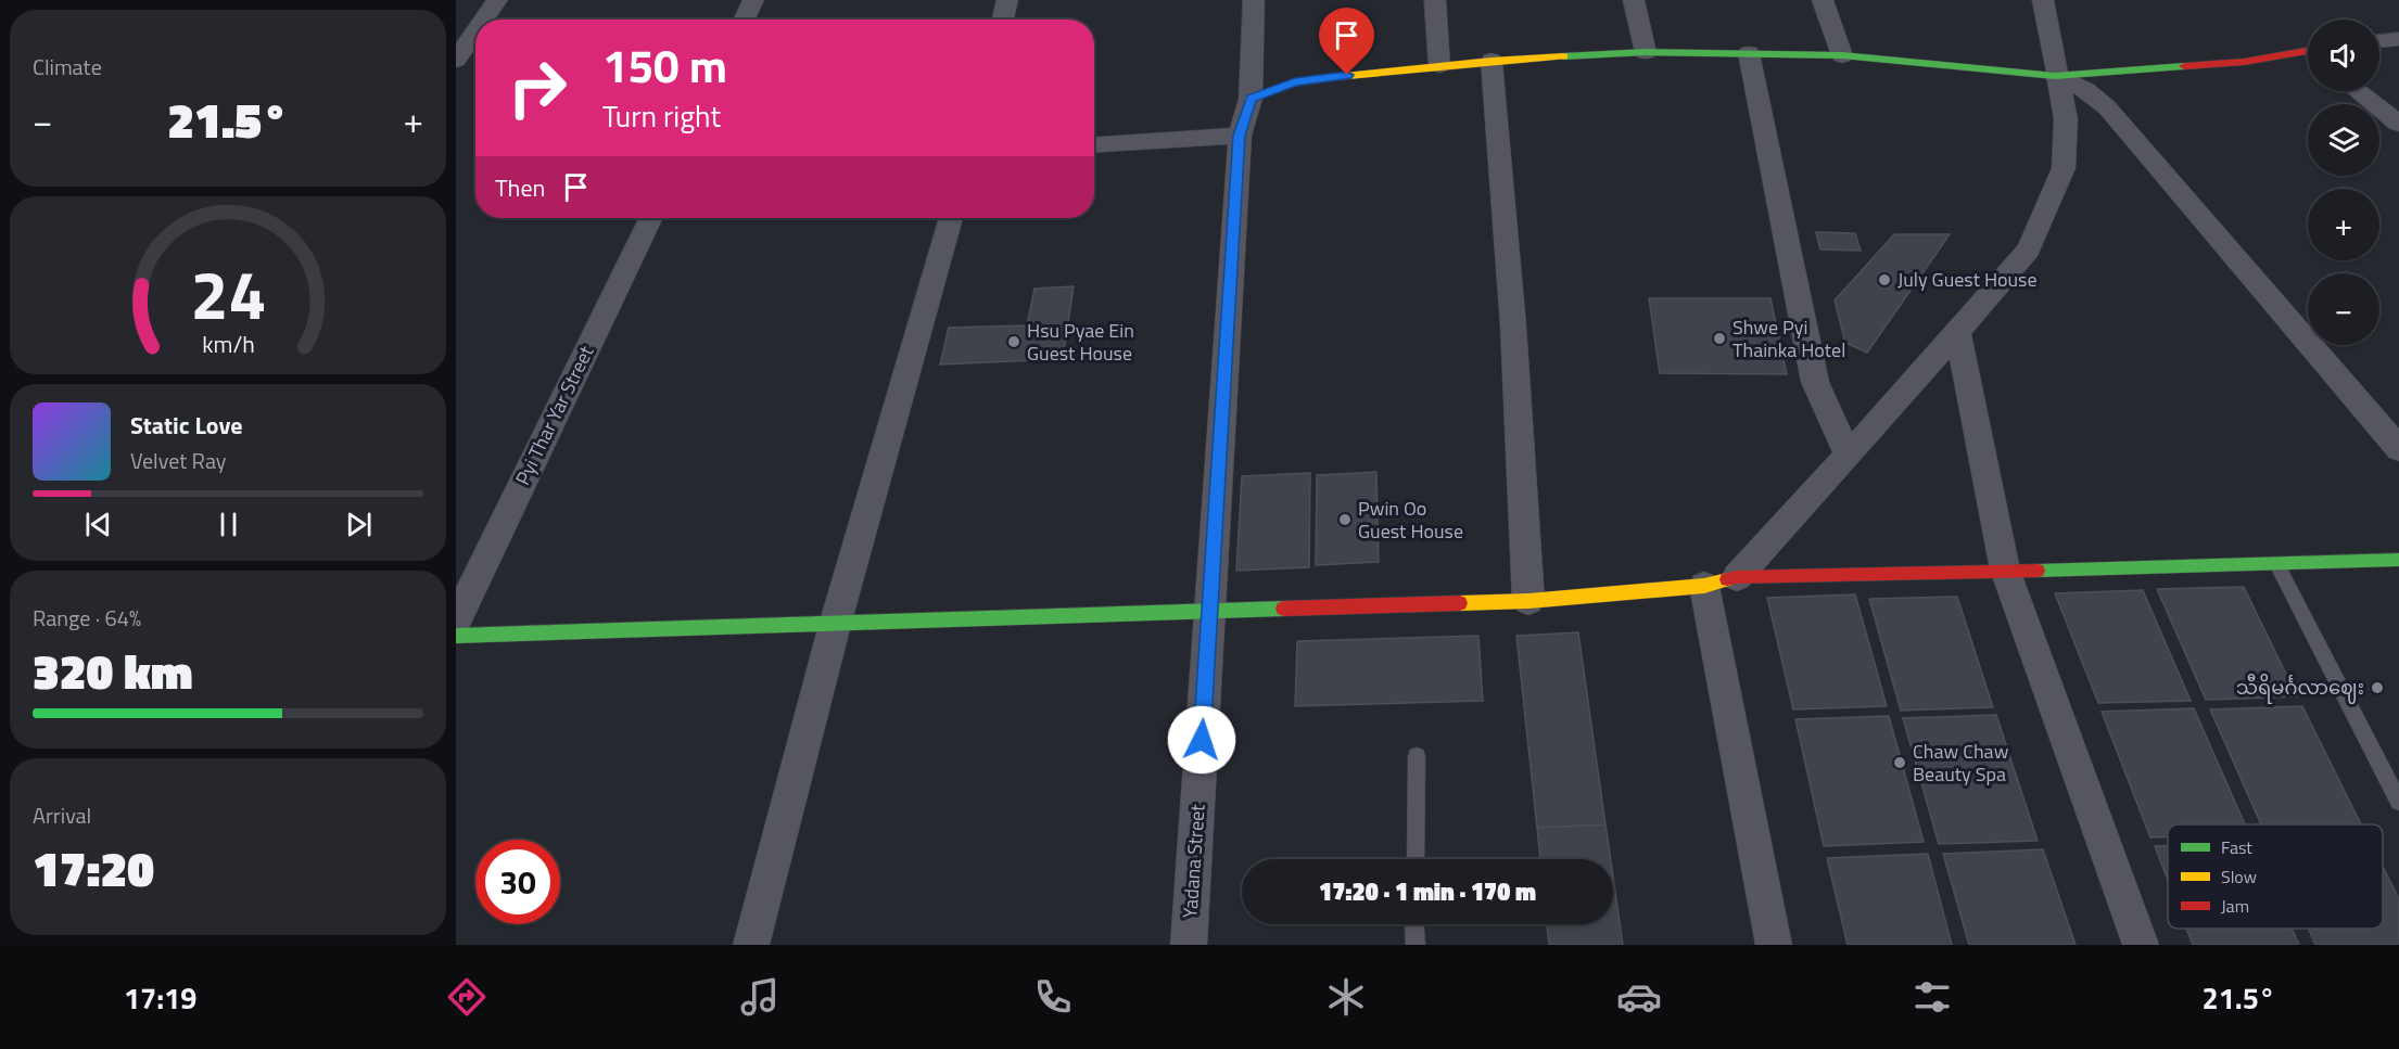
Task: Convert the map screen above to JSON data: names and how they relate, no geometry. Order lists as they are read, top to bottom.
{
  "streets": {
    "street": ["Pyi Thar Yar Street", "Yadana Street"]
  },
  "places": [
    "July Guest House",
    "Shwe Pyi Thainka Hotel",
    "Hsu Pyae Ein Guest House",
    "Pwin Oo Guest House",
    "သီရိမင်္ဂလာဈေး",
    "Chaw Chaw Beauty Spa"
  ],
  "legend": ["Fast", "Slow", "Jam"],
  "page": {
    "tile": [
      "Climate",
      ["Range · 64%", "320 km"],
      ["Arrival", "17:20"]
    ],
    "map_buttons": ["+", "−"],
    "turn": ["150 m", "Turn right"],
    "heat": ["−", "21.5°", "+"],
    "then": "Then",
    "song": ["Static Love", "Velvet Ray"],
    "limit": "30",
    "trip": "17:20 · 1 min · 170 m",
    "tabs": ["17:19", "21.5°"],
    "gauge": ["24", "km/h"]
  }
}
